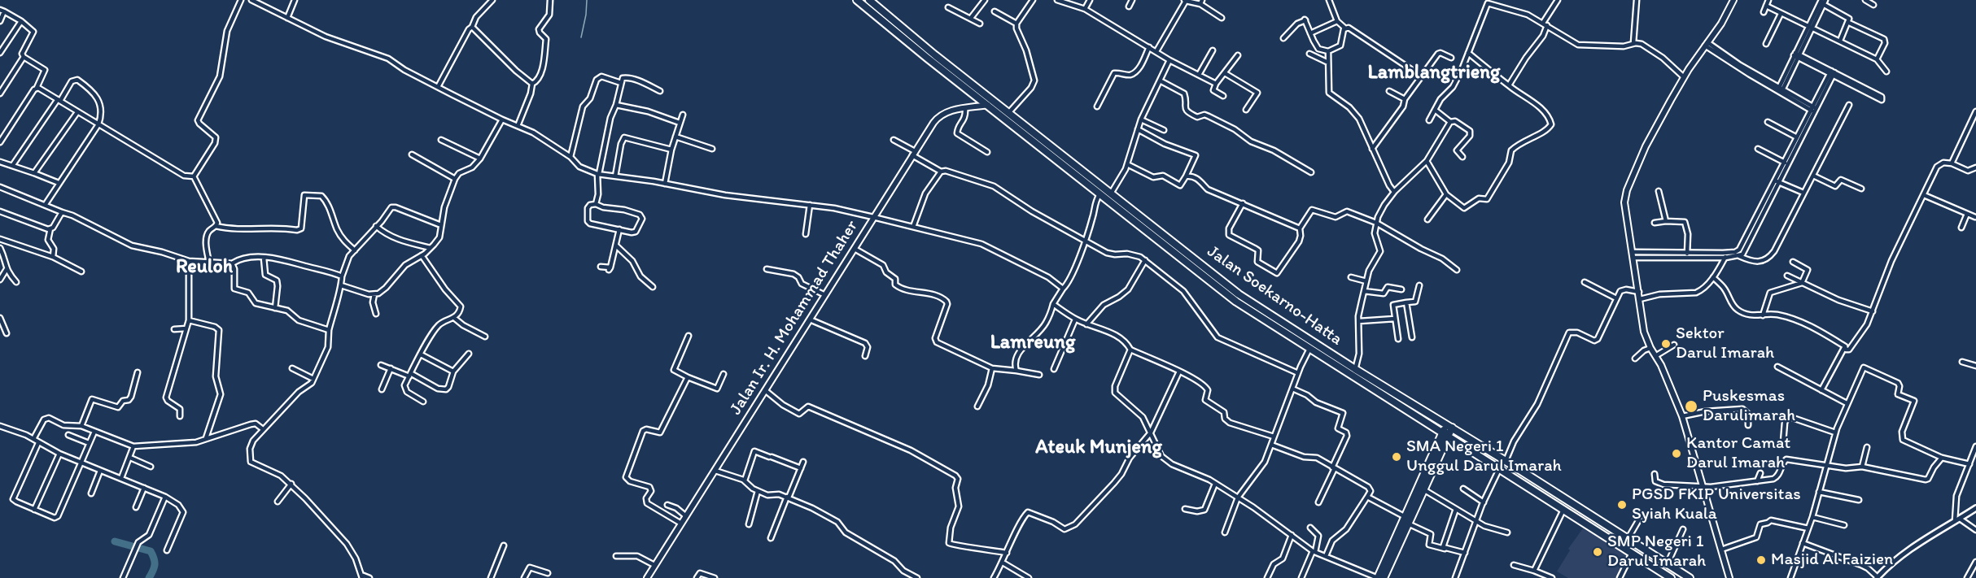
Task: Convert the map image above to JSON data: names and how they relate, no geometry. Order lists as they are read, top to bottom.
{
  "streets": {
    "highway": ["Jalan Soekarno-Hatta"],
    "main road": ["Jalan Ir. H. Mohammad Thaher"]
  },
  "crossings": [
    ["Jalan Soekarno-Hatta", "Jalan Ir. H. Mohammad Thaher"]
  ],
  "districts": [
    "Lamblangtrieng",
    "Reuloh",
    "Lamreung",
    "Ateuk Munjeng"
  ],
  "places": [
    "Sektor Darul Imarah",
    "Puskesmas Darulimarah",
    "Kantor Camat Darul Imarah",
    "SMA Negeri 1 Unggul Darul Imarah",
    "PGSD FKIP Universitas Syiah Kuala",
    "SMP Negeri 1 Darul Imarah",
    "Masjid Al Faizien"
  ]
}
